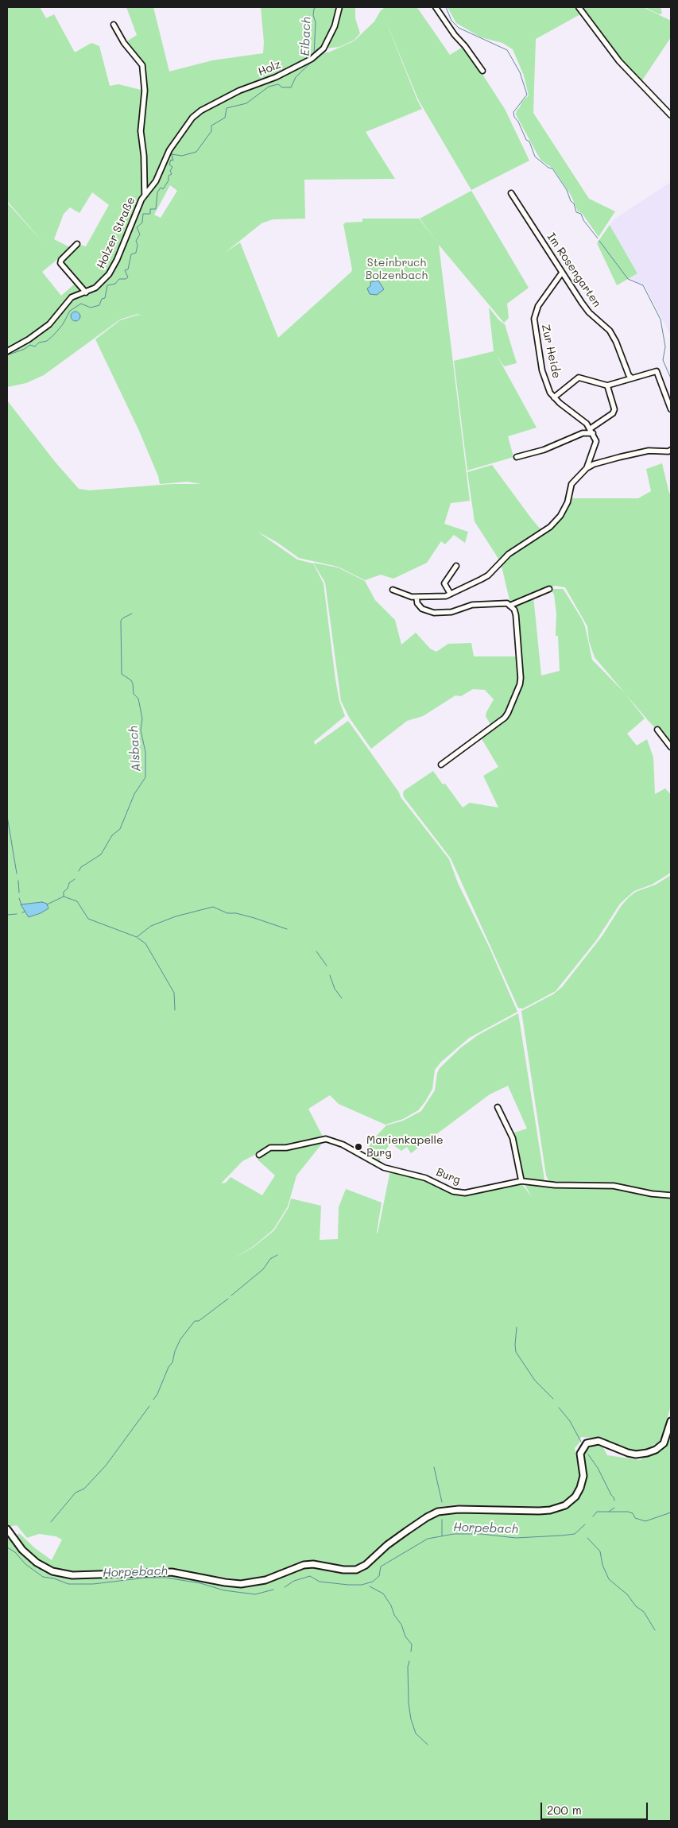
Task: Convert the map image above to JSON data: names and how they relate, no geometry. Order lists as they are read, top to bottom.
{
  "streets": {
    "street": [
      "Holz",
      "Holzer Straße",
      "Im Rosengarten",
      "Zur Heide",
      "Burg"
    ]
  },
  "crossings": [
    ["Holz", "Holzer Straße"],
    ["Im Rosengarten", "Zur Heide"]
  ],
  "water": ["Eibach", "Alsbach", "Horpebach"],
  "parks": ["Steinbruch Bolzenbach"],
  "places": ["Marienkapelle Burg"],
  "scale_bar": "200 m"
}
